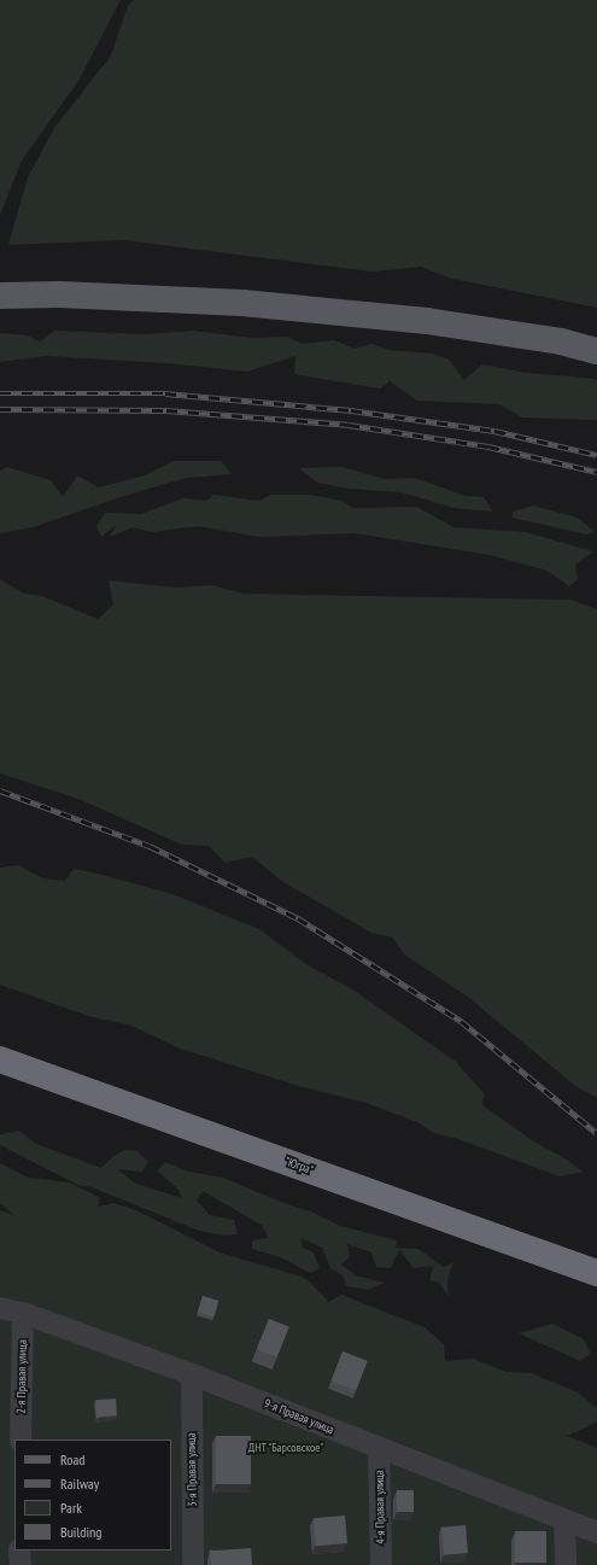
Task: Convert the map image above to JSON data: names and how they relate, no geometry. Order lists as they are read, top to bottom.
{
  "streets": {
    "highway": ["\"Югра\""],
    "street": [
      "2-я Правая улица",
      "9-я Правая улица",
      "3-я Правая улица",
      "4-я Правая улица"
    ]
  },
  "crossings": [
    ["2-я Правая улица", "9-я Правая улица"],
    ["9-я Правая улица", "3-я Правая улица"],
    ["9-я Правая улица", "4-я Правая улица"]
  ],
  "parks": ["ДНТ \"Барсовское\""],
  "legend": [
    "Road",
    "Railway",
    "Park",
    "Building"
  ]
}
